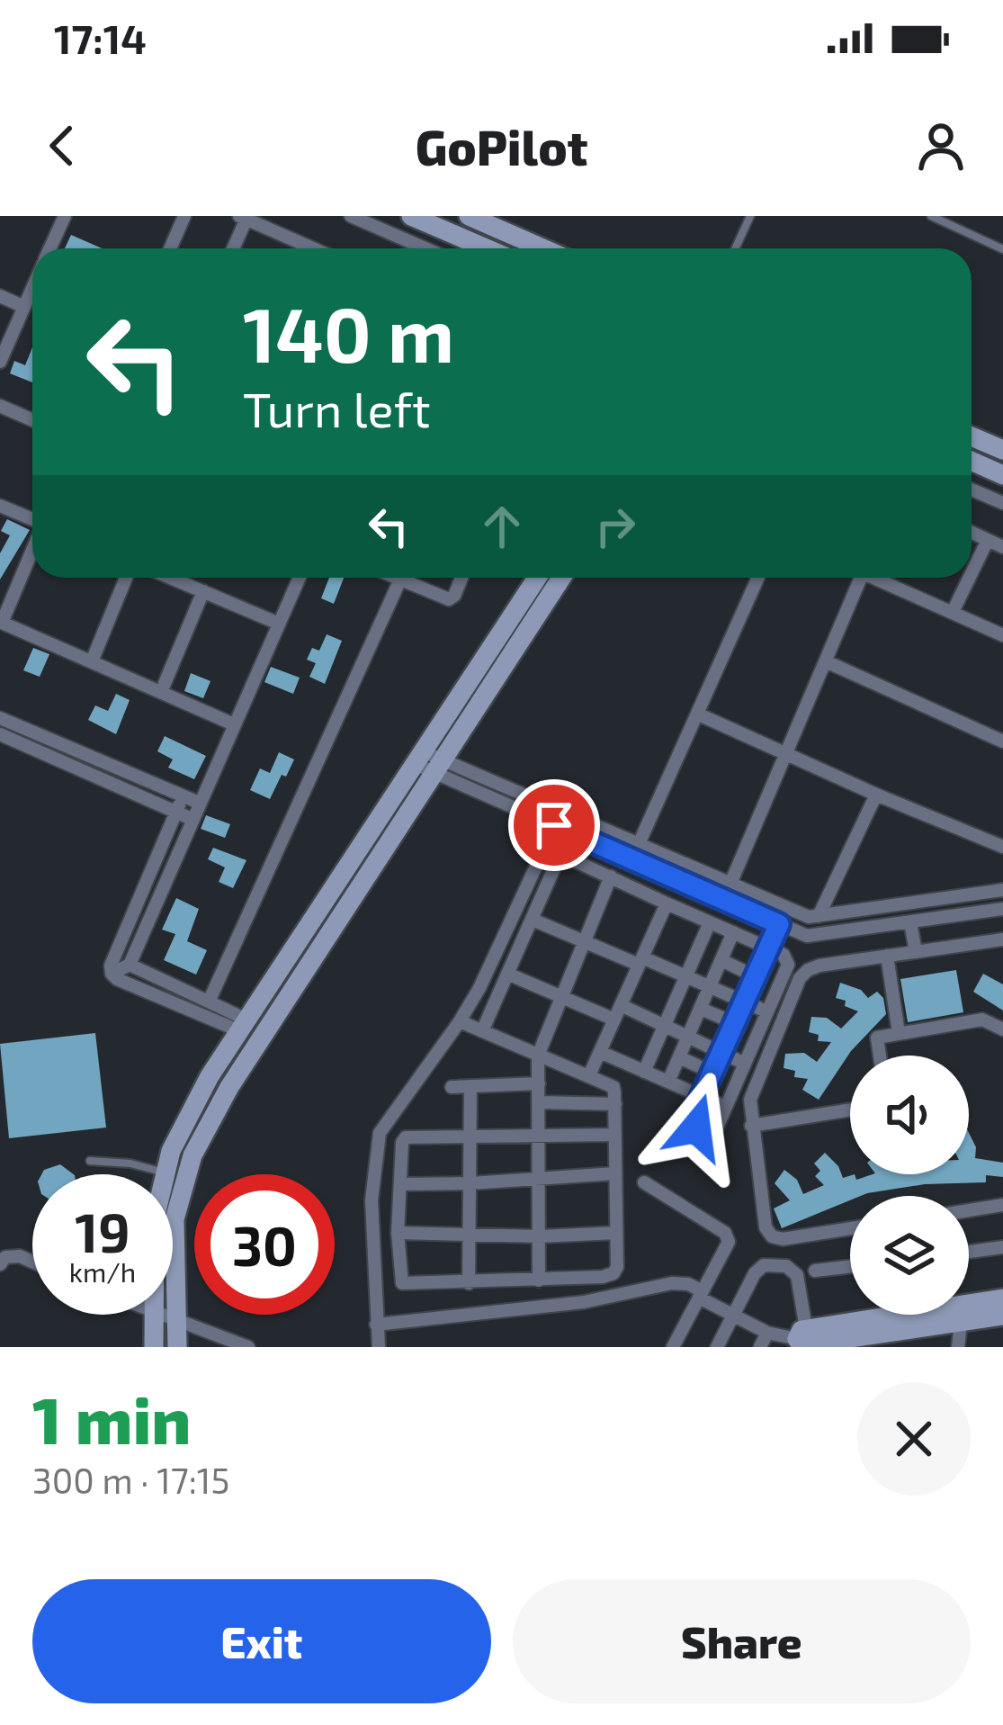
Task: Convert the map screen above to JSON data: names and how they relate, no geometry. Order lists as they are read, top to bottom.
{
  "page": {
    "status": "17:14",
    "header": "GoPilot",
    "turn": ["140 m", "Turn left"],
    "speed": "19 km/h",
    "limit": "30",
    "heading": ["1 min", "300 m · 17:15"],
    "buttons": ["Exit", "Share"]
  }
}
